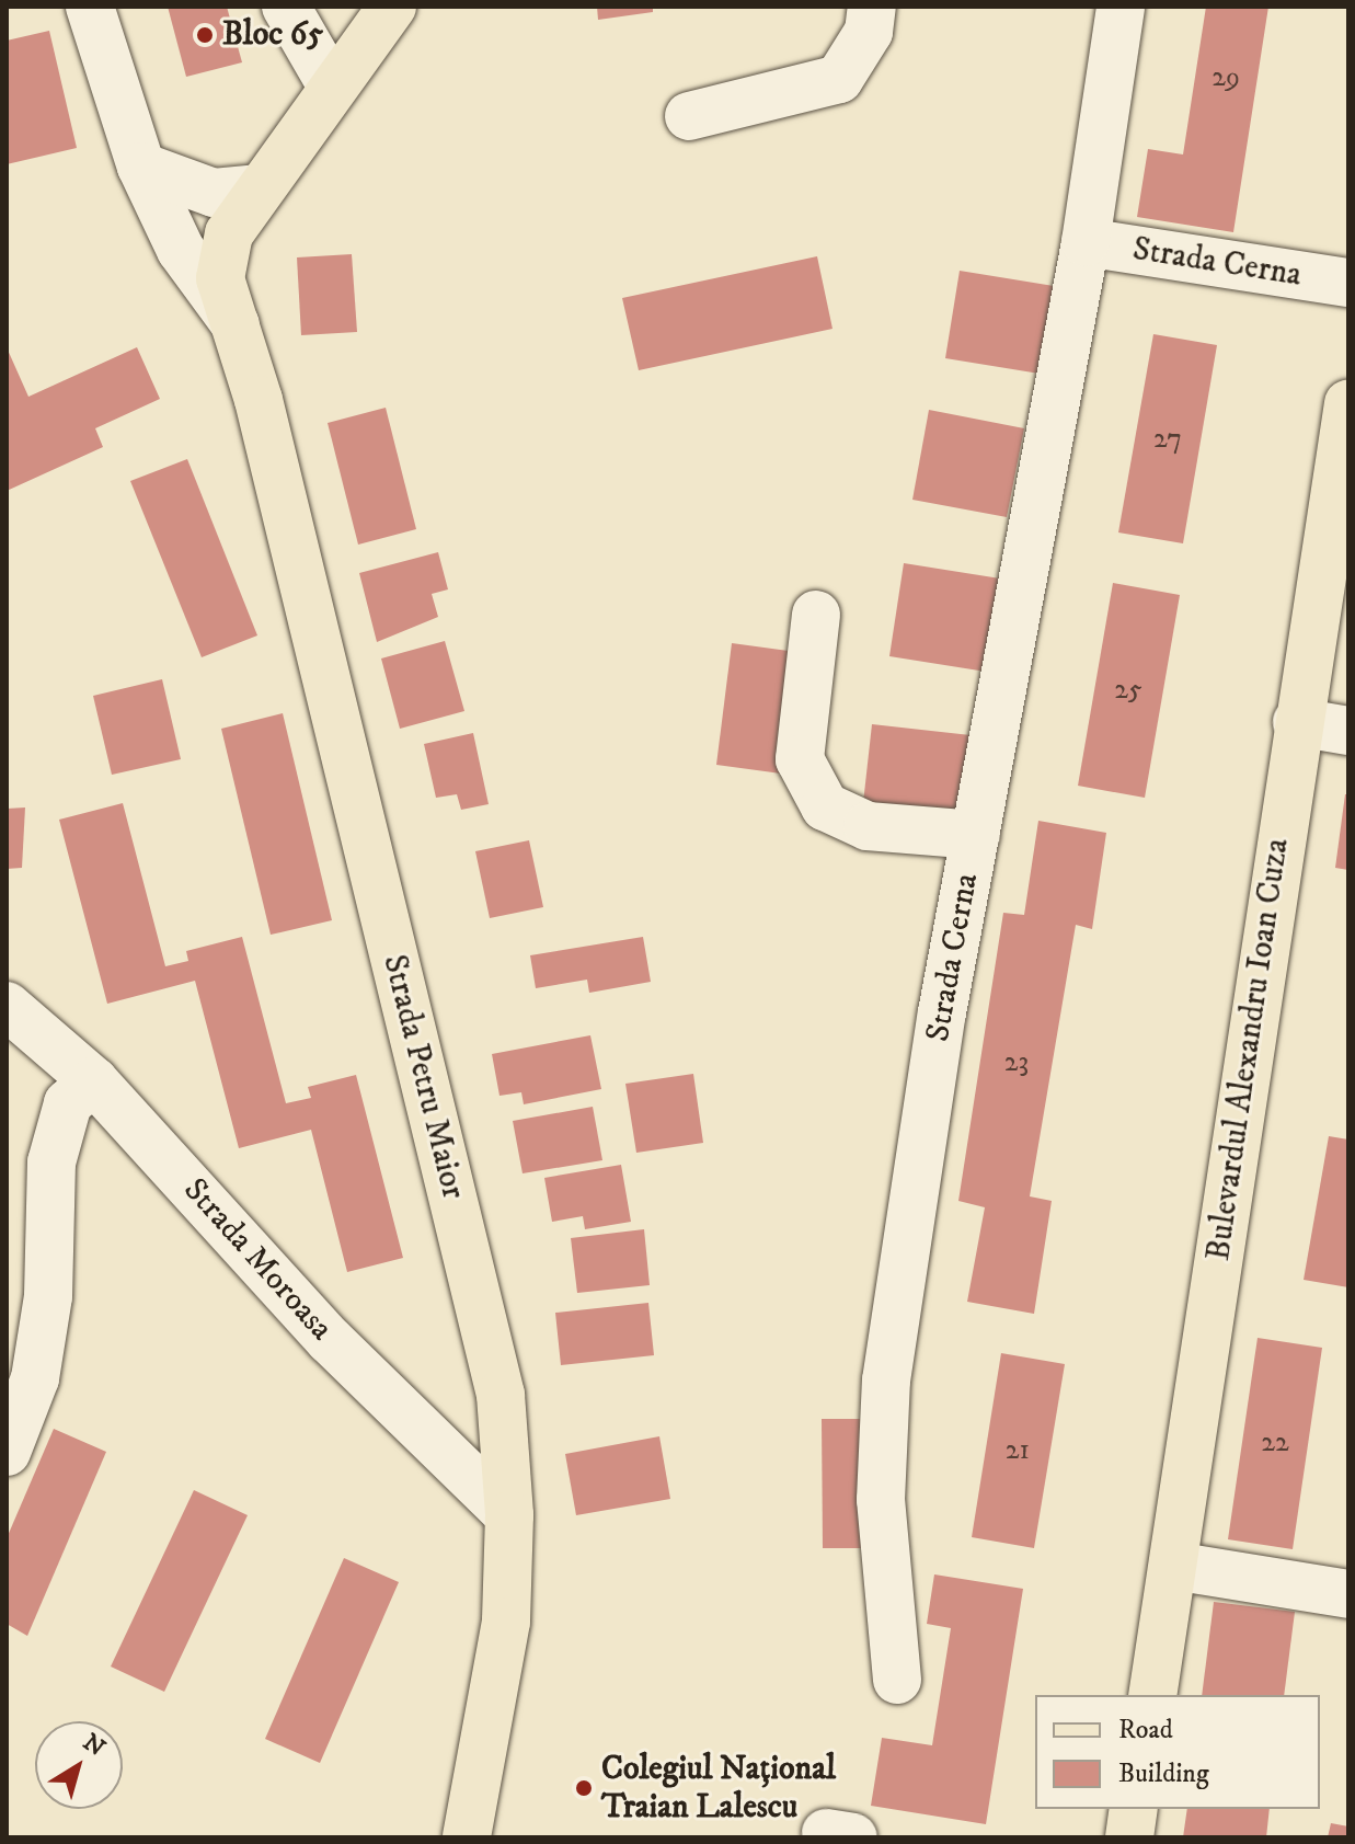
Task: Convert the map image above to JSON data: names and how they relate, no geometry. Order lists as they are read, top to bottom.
{
  "streets": {
    "main road": ["Bulevardul Alexandru Ioan Cuza", "Strada Petru Maior"],
    "street": ["Strada Cerna", "Strada Moroasa"]
  },
  "crossings": [
    ["Strada Petru Maior", "Strada Moroasa"]
  ],
  "places": ["Bloc 65", "Colegiul Național Traian Lalescu"],
  "house_numbers": [
    "29",
    "27",
    "25",
    "23",
    "22",
    "21"
  ],
  "legend": ["Road", "Building"],
  "north": "top right"
}
